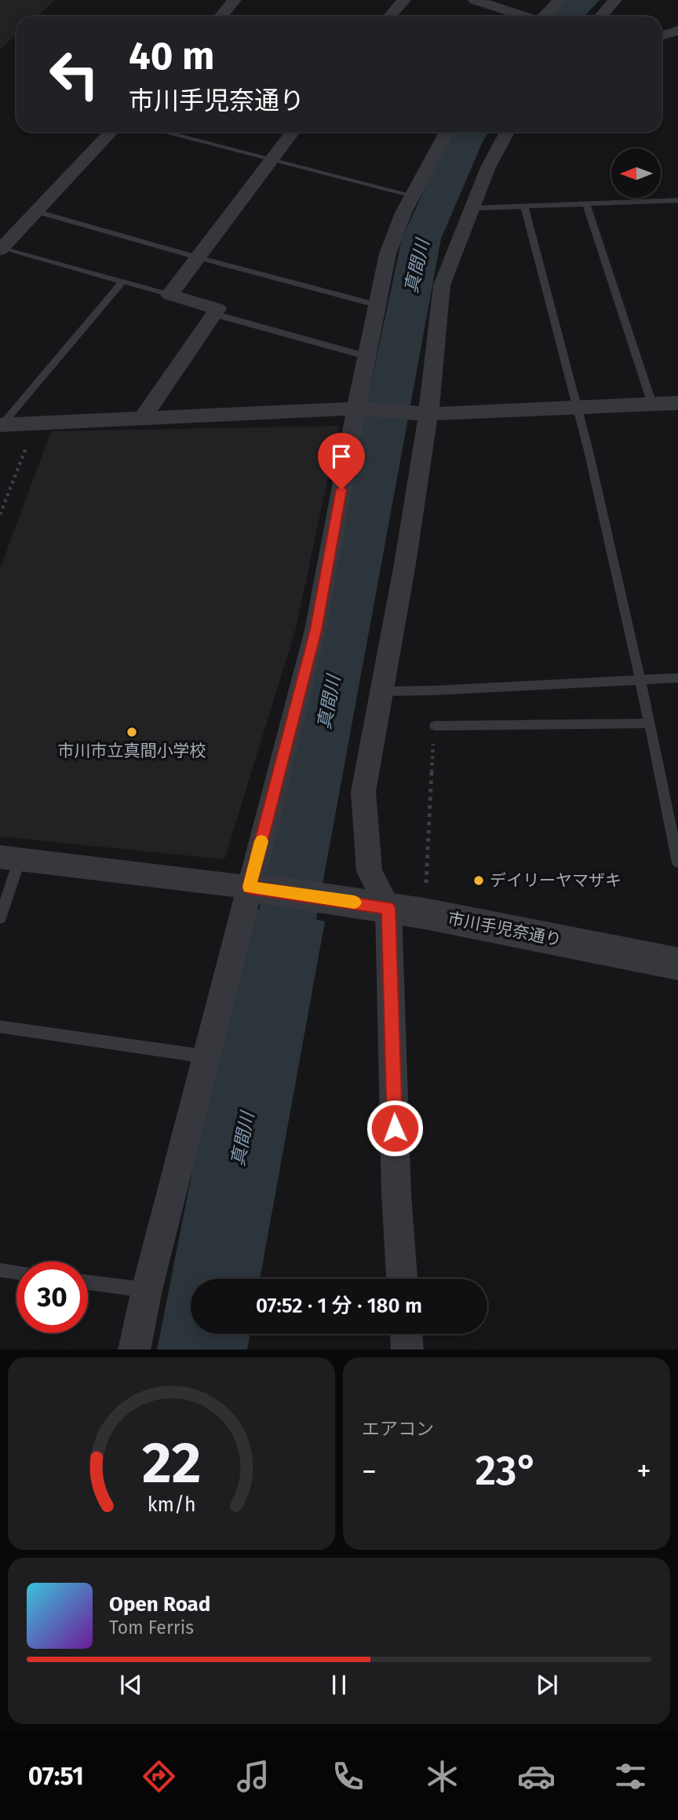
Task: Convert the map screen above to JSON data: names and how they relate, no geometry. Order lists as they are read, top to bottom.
{
  "streets": {
    "street": ["市川手児奈通り"]
  },
  "water": ["真間川"],
  "places": ["市川市立真間小学校", "デイリーヤマザキ"],
  "north": "left",
  "page": {
    "turn": ["40 m", "市川手児奈通り"],
    "limit": "30",
    "trip": "07:52 · 1 分 · 180 m",
    "tile": "エアコン",
    "heat": ["−", "23°", "+"],
    "song": ["Open Road", "Tom Ferris"],
    "tabs": "07:51",
    "gauge": ["22", "km/h"]
  }
}
